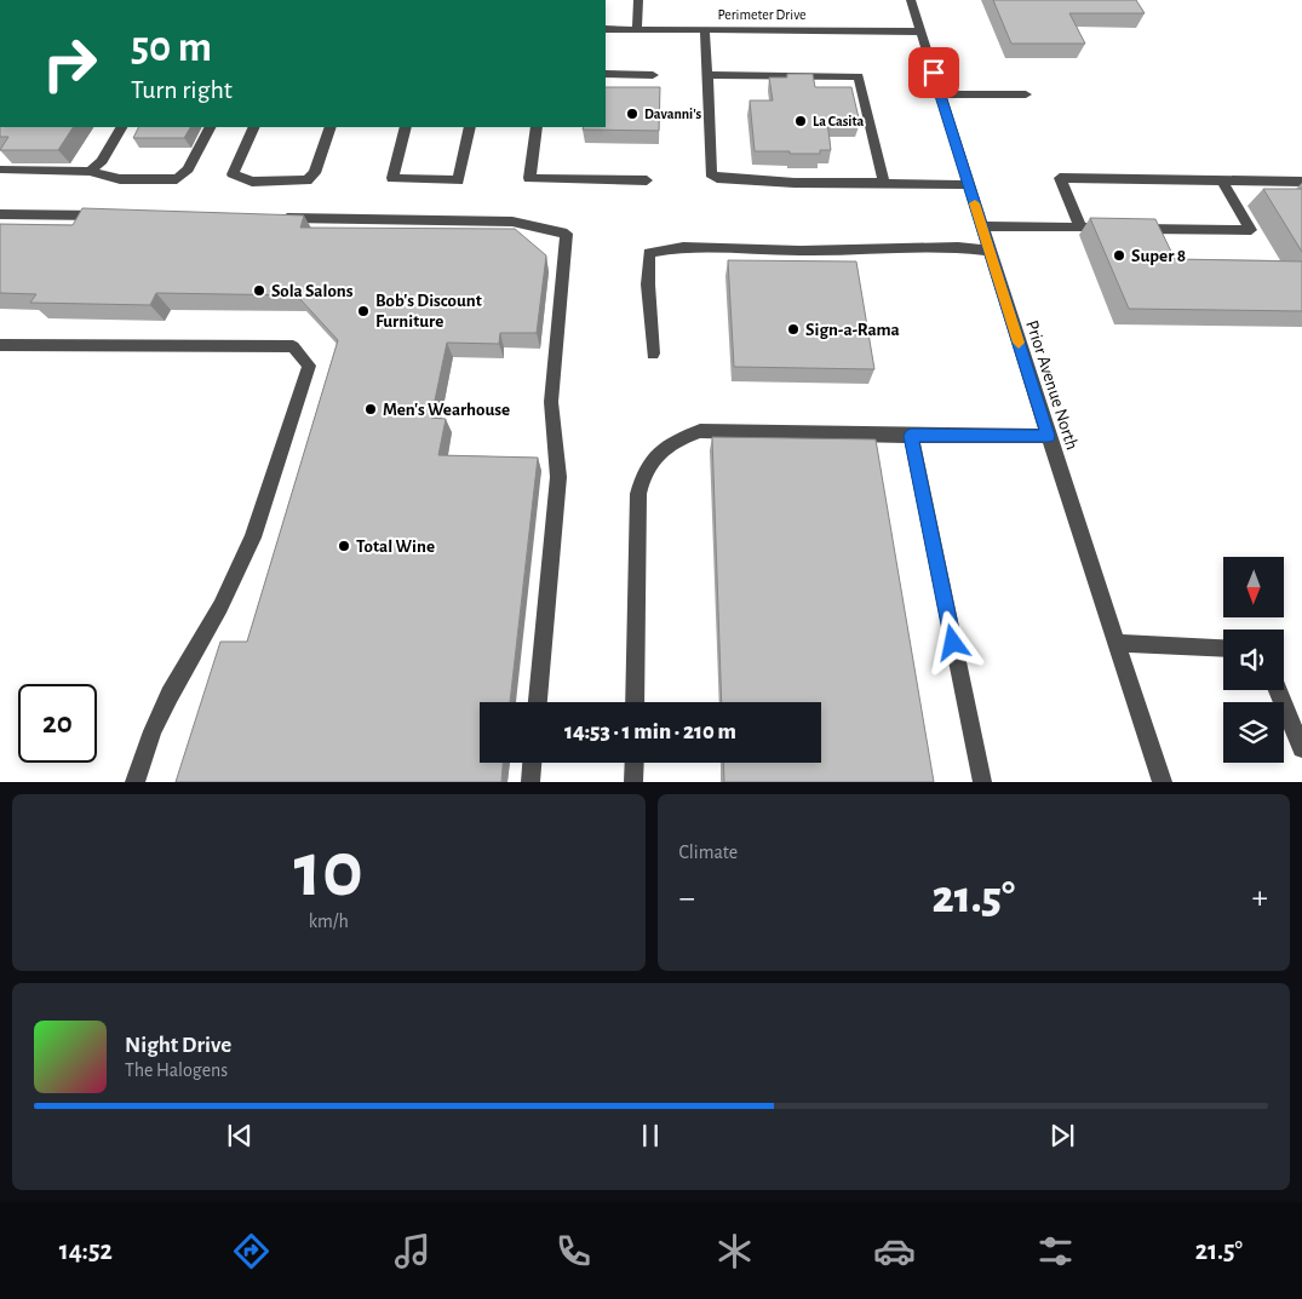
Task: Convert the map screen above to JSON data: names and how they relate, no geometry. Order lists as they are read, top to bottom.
{
  "streets": {
    "street": ["Perimeter Drive", "Prior Avenue North"]
  },
  "crossings": [
    ["Perimeter Drive", "Prior Avenue North"]
  ],
  "places": [
    "Davanni's",
    "La Casita",
    "Super 8",
    "Sola Salons",
    "Bob's Discount Furniture",
    "Sign-a-Rama",
    "Men's Wearhouse",
    "Total Wine"
  ],
  "north": "bottom",
  "page": {
    "turn": ["50 m", "Turn right"],
    "limit": "20",
    "trip": "14:53 · 1 min · 210 m",
    "tile": [
      ["10", "km/h"],
      "Climate"
    ],
    "heat": ["−", "21.5°", "+"],
    "song": ["Night Drive", "The Halogens"],
    "tabs": ["14:52", "21.5°"]
  }
}
